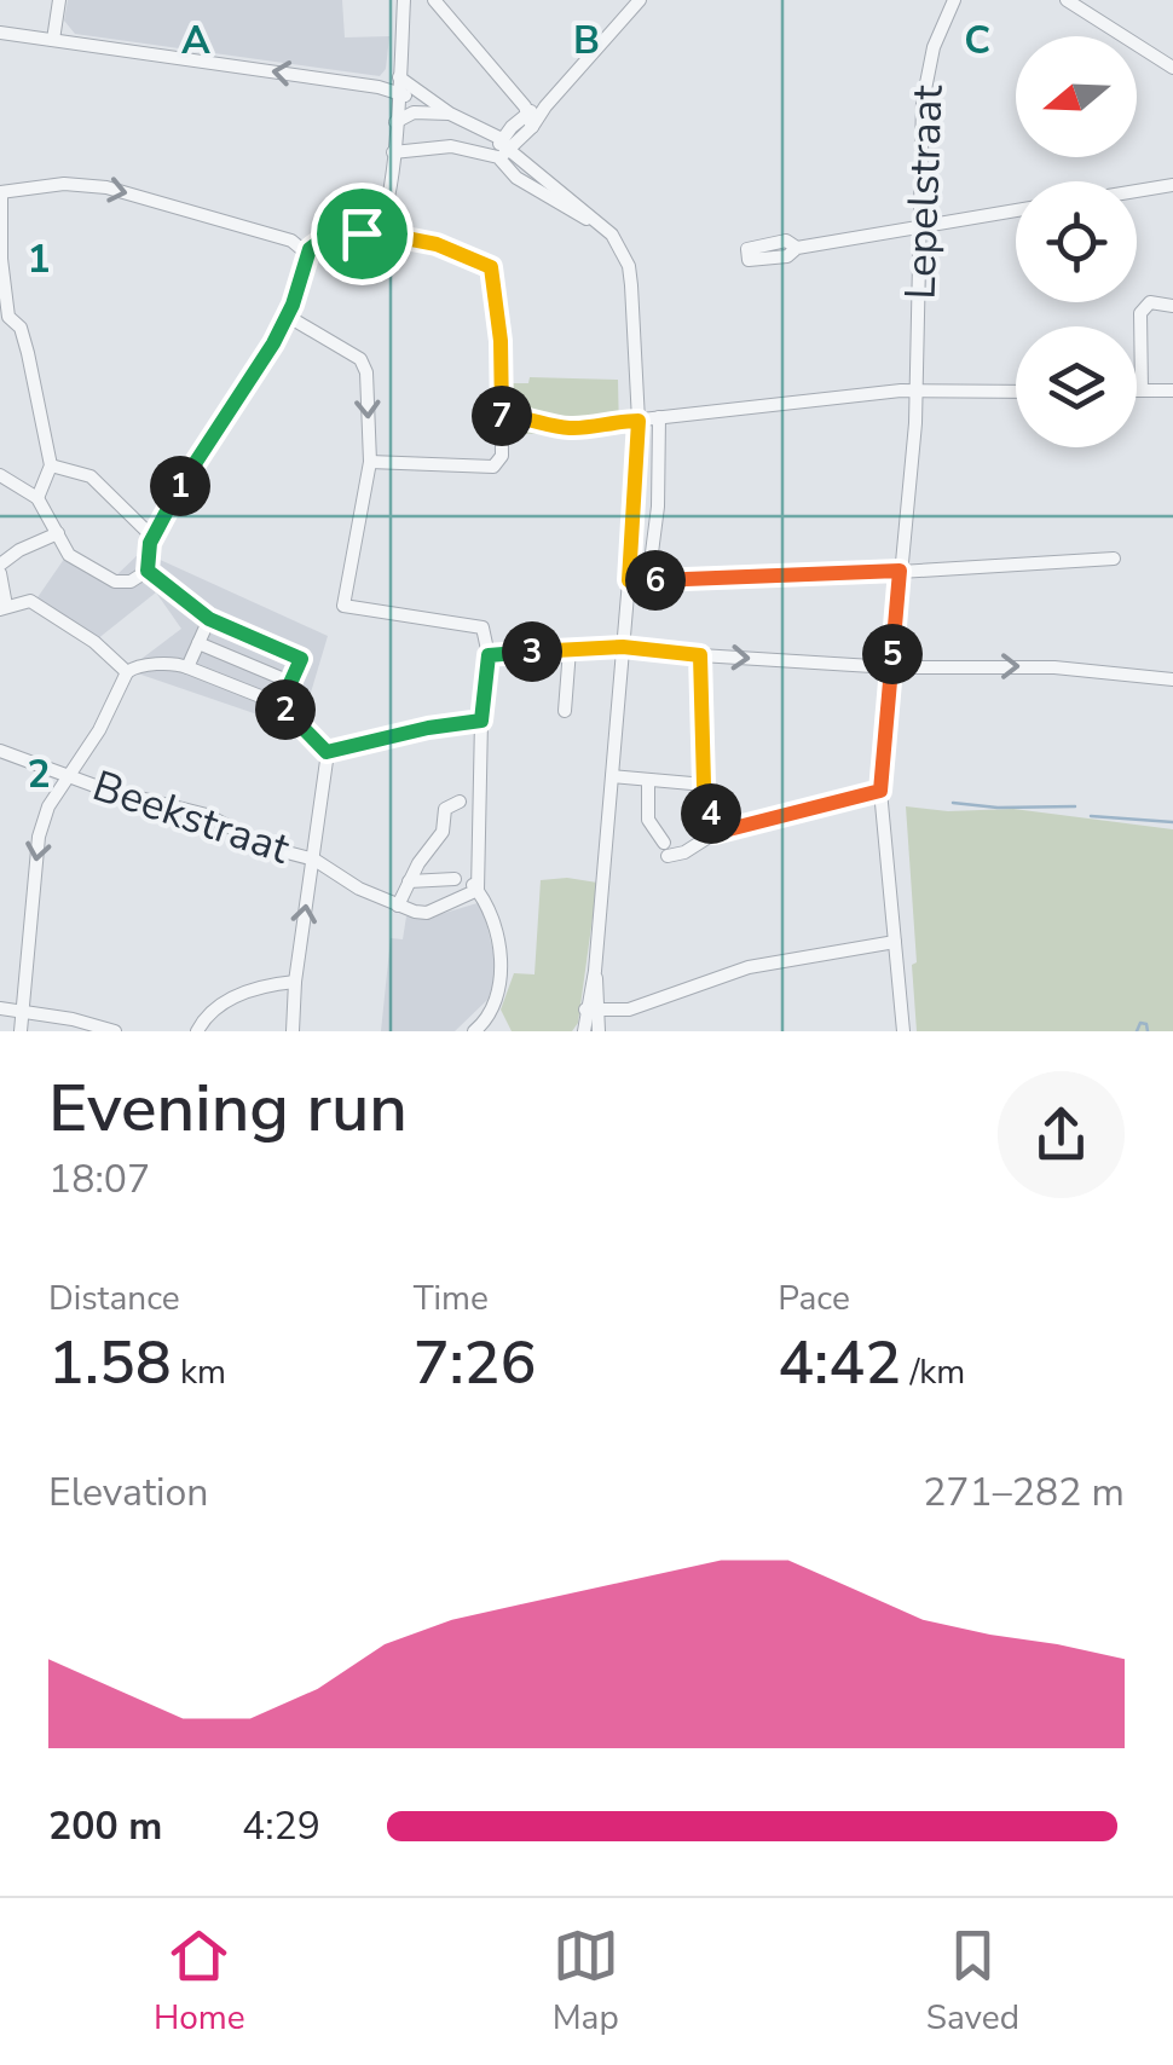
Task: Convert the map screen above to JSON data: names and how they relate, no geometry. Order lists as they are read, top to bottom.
{
  "streets": {
    "street": ["Lepelstraat", "Beekstraat"]
  },
  "north": "left",
  "page": {
    "pins": [
      "7",
      "1",
      "6",
      "3",
      "5",
      "2",
      "4"
    ],
    "heading": ["Evening run", "18:07"],
    "stats": [
      ["Distance", "1.58 km"],
      ["Time", "7:26"],
      ["Pace", "4:42 /km"]
    ],
    "chart": ["Elevation", "271–282 m"],
    "list": [
      {
        "name": "200 m",
        "note": "4:29"
      }
    ],
    "tabs": ["Home", "Map", "Saved"]
  },
  "grid": {
    "columns": ["A", "B", "C"],
    "rows": ["1", "2"]
  }
}
